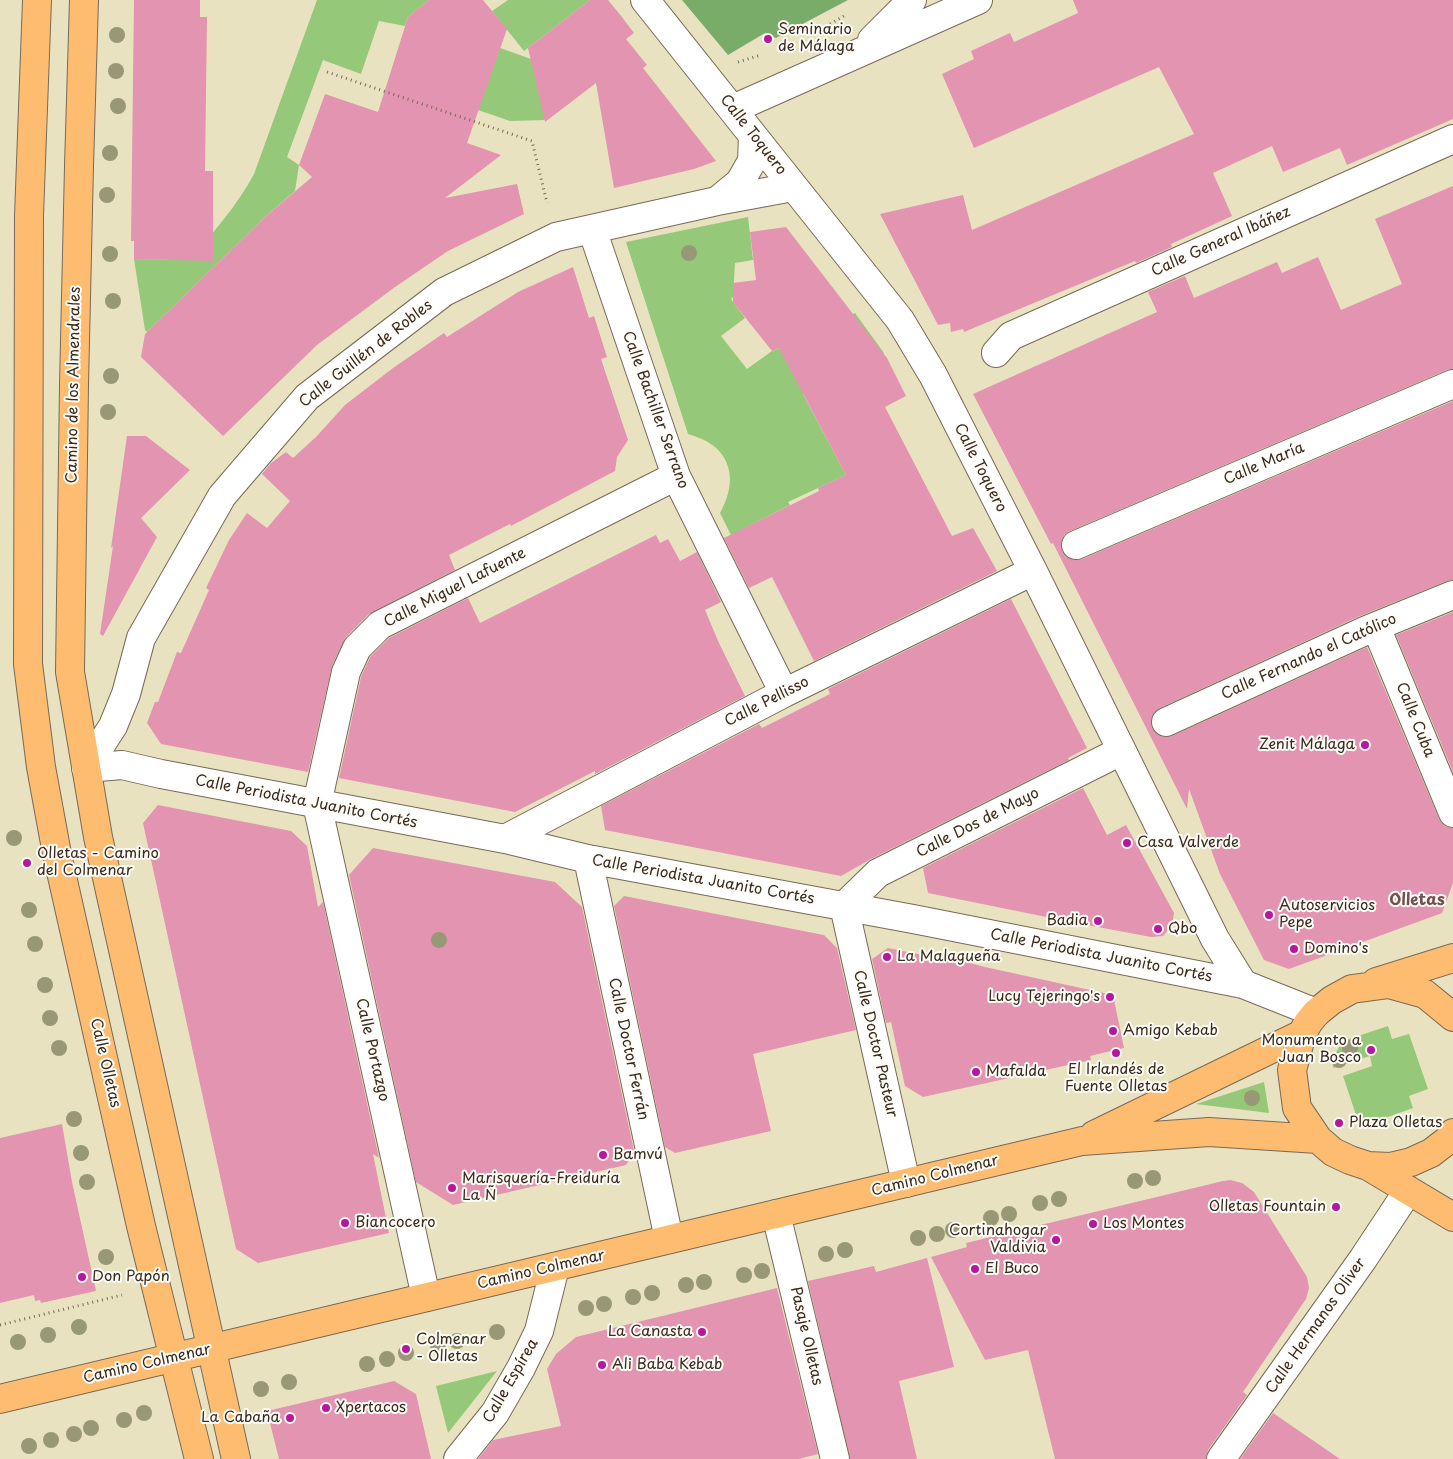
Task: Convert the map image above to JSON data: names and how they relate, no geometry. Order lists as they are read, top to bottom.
{
  "streets": {
    "main road": ["Camino de los Almendrales", "Calle Olletas", "Camino Colmenar"],
    "street": [
      "Calle Toquero",
      "Calle General Ibáñez",
      "Calle Guillén de Robles",
      "Calle Bachiller Serrano",
      "Calle María",
      "Calle Miguel Lafuente",
      "Calle Fernando el Católico",
      "Calle Pellisso",
      "Calle Cuba",
      "Calle Periodista Juanito Cortés",
      "Calle Dos de Mayo",
      "Calle Doctor Pasteur",
      "Calle Doctor Ferrán",
      "Calle Portazgo",
      "Calle Hermanos Oliver",
      "Pasaje Olletas",
      "Calle Espírea"
    ]
  },
  "crossings": [
    ["Calle Toquero", "Calle Guillén de Robles"],
    ["Calle Toquero", "Calle Pellisso"],
    ["Calle Toquero", "Calle Periodista Juanito Cortés"],
    ["Calle Toquero", "Calle Dos de Mayo"],
    ["Calle Guillén de Robles", "Camino de los Almendrales"],
    ["Calle Guillén de Robles", "Calle Bachiller Serrano"],
    ["Calle Guillén de Robles", "Calle Periodista Juanito Cortés"],
    ["Camino de los Almendrales", "Calle Periodista Juanito Cortés"],
    ["Calle Bachiller Serrano", "Calle Miguel Lafuente"],
    ["Calle Bachiller Serrano", "Calle Pellisso"],
    ["Calle Miguel Lafuente", "Calle Periodista Juanito Cortés"],
    ["Calle Miguel Lafuente", "Calle Portazgo"],
    ["Calle Fernando el Católico", "Calle Cuba"],
    ["Calle Pellisso", "Calle Periodista Juanito Cortés"],
    ["Calle Periodista Juanito Cortés", "Calle Dos de Mayo"],
    ["Calle Periodista Juanito Cortés", "Calle Doctor Pasteur"],
    ["Calle Periodista Juanito Cortés", "Calle Doctor Ferrán"],
    ["Calle Periodista Juanito Cortés", "Calle Portazgo"],
    ["Calle Periodista Juanito Cortés", "Camino Colmenar"],
    ["Calle Dos de Mayo", "Calle Doctor Pasteur"],
    ["Calle Doctor Pasteur", "Camino Colmenar"],
    ["Calle Doctor Ferrán", "Camino Colmenar"],
    ["Calle Portazgo", "Camino Colmenar"],
    ["Calle Olletas", "Camino Colmenar"],
    ["Camino Colmenar", "Pasaje Olletas"],
    ["Camino Colmenar", "Calle Espírea"]
  ],
  "districts": ["Olletas"],
  "places": [
    "Seminario de Málaga",
    "Zenit Málaga",
    "Casa Valverde",
    "Olletas - Camino del Colmenar",
    "Autoservicios Pepe",
    "Badia",
    "Qbo",
    "Domino's",
    "La Malagueña",
    "Lucy Tejeringo's",
    "Amigo Kebab",
    "Monumento a Juan Bosco",
    "El Irlandés de Fuente Olletas",
    "Mafalda",
    "Plaza Olletas",
    "Bamvú",
    "Marisquería-Freiduría La Ñ",
    "Olletas Fountain",
    "Biancocero",
    "Los Montes",
    "Cortinahogar Valdivia",
    "El Buco",
    "Don Papón",
    "La Canasta",
    "Colmenar - Olletas",
    "Ali Baba Kebab",
    "Xpertacos",
    "La Cabaña"
  ]
}
